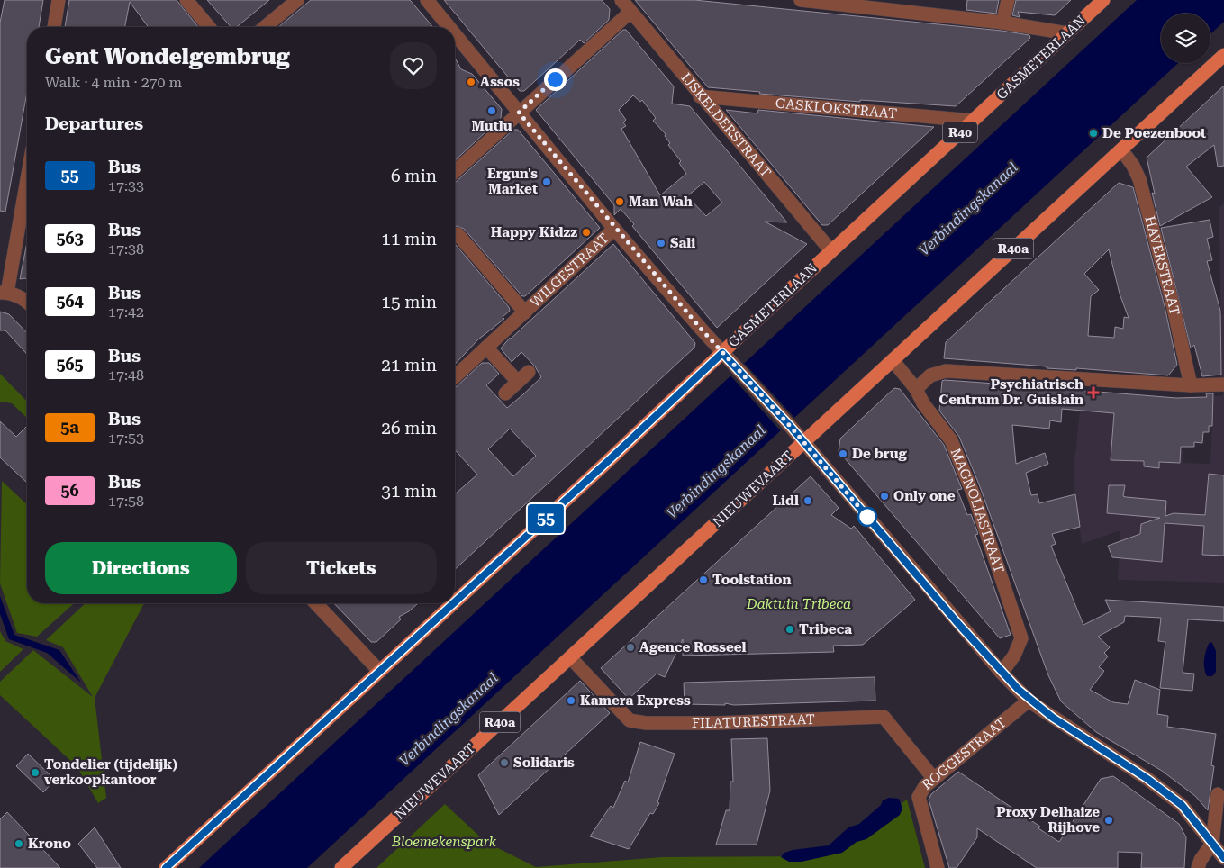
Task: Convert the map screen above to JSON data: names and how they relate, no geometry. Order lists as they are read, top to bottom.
{
  "streets": {
    "main road": [
      "GASMETERLAAN",
      "R40",
      "R40a",
      "NIEUWEVAART"
    ],
    "street": [
      "GASKLOKSTRAAT",
      "IJSKELDERSTRAAT",
      "HAVERSTRAAT",
      "WILGESTRAAT",
      "MAGNOLIASTRAAT",
      "FILATURESTRAAT",
      "ROGGESTRAAT"
    ]
  },
  "crossings": [
    ["GASMETERLAAN", "GASKLOKSTRAAT"],
    ["GASMETERLAAN", "IJSKELDERSTRAAT"],
    ["GASKLOKSTRAAT", "IJSKELDERSTRAAT"],
    ["HAVERSTRAAT", "NIEUWEVAART"],
    ["NIEUWEVAART", "MAGNOLIASTRAAT"],
    ["NIEUWEVAART", "FILATURESTRAAT"],
    ["FILATURESTRAAT", "ROGGESTRAAT"]
  ],
  "water": ["Verbindingskanaal"],
  "parks": ["Daktuin Tribeca", "Bloemekenspark"],
  "places": {
    "other": [
      "Assos",
      "Mutlu",
      "De Poezenboot",
      "Ergun's Market",
      "Man Wah",
      "Happy Kidzz",
      "Sali",
      "De brug",
      "Only one",
      "Lidl",
      "Toolstation",
      "Tribeca",
      "Agence Rosseel",
      "Kamera Express",
      "Solidaris",
      "Tondelier (tijdelijk) verkoopkantoor",
      "Proxy Delhaize Rijhove",
      "Krono"
    ],
    "health": ["Psychiatrisch Centrum Dr. Guislain"]
  },
  "lines": ["bus line 55"],
  "page": {
    "on_map": "55",
    "heading": [
      ["Gent Wondelgembrug", "Walk · 4 min · 270 m"],
      "Departures"
    ],
    "list": [
      {
        "mark": "55",
        "name": "Bus",
        "note": "17:33",
        "value": "6 min"
      },
      {
        "mark": "563",
        "name": "Bus",
        "note": "17:38",
        "value": "11 min"
      },
      {
        "mark": "564",
        "name": "Bus",
        "note": "17:42",
        "value": "15 min"
      },
      {
        "mark": "565",
        "name": "Bus",
        "note": "17:48",
        "value": "21 min"
      },
      {
        "mark": "5a",
        "name": "Bus",
        "note": "17:53",
        "value": "26 min"
      },
      {
        "mark": "56",
        "name": "Bus",
        "note": "17:58",
        "value": "31 min"
      }
    ],
    "buttons": ["Directions", "Tickets"]
  }
}
